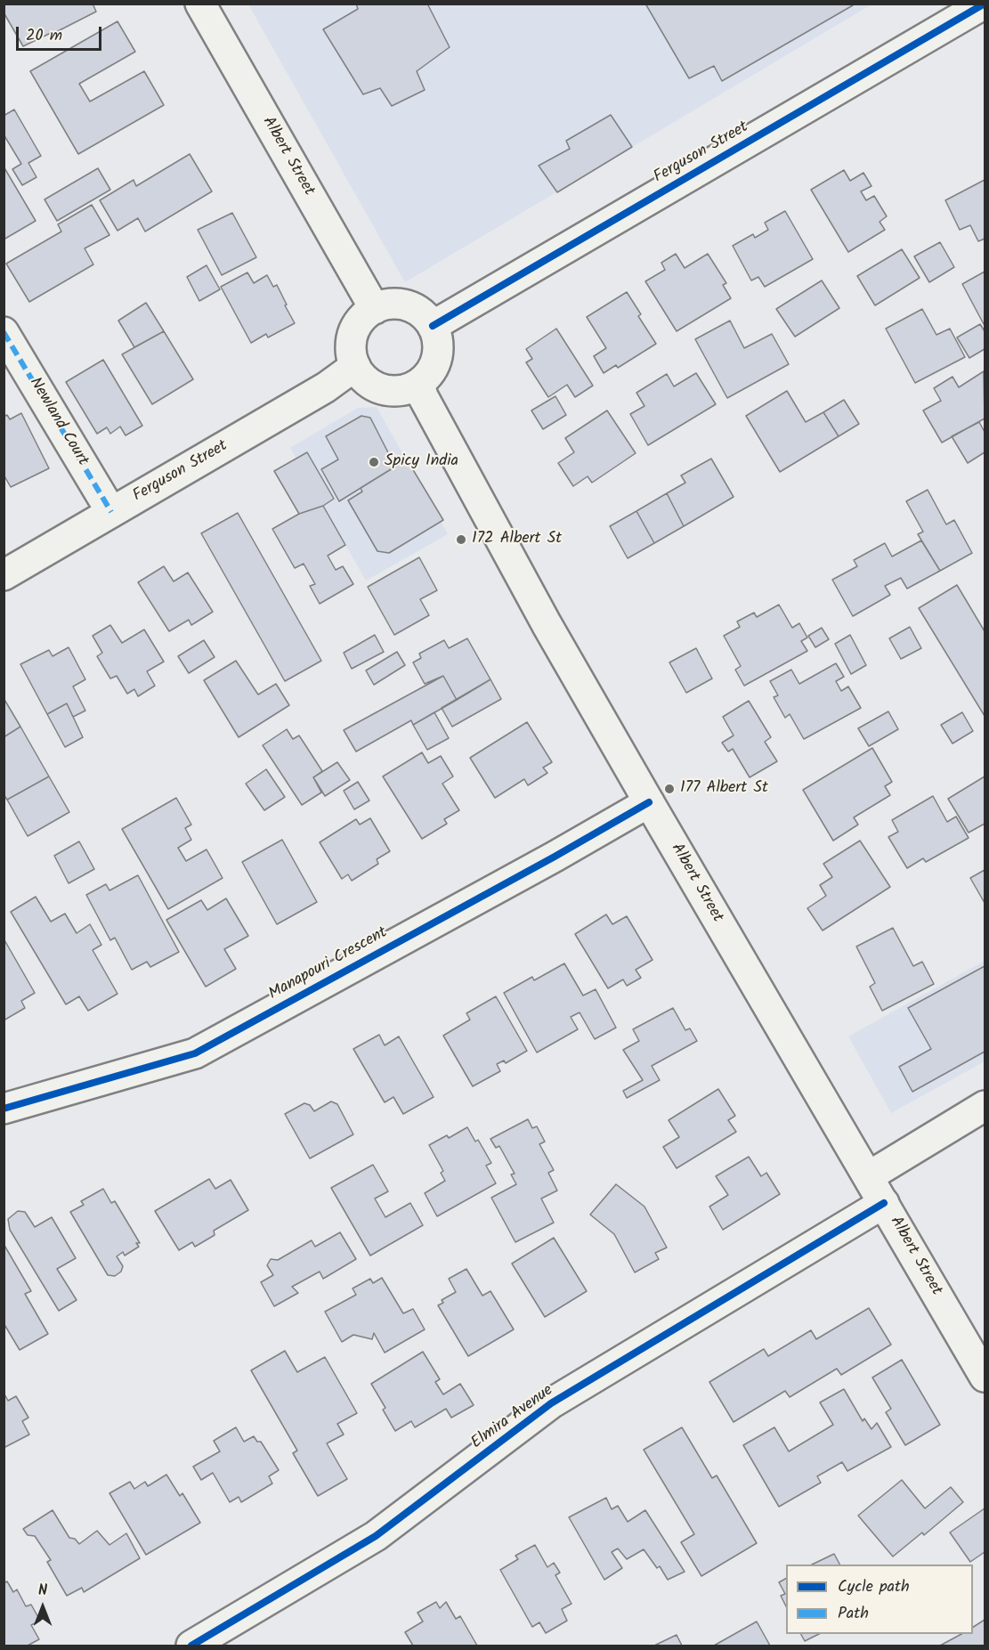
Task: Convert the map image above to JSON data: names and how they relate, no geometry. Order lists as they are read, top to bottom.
{
  "streets": {
    "street": [
      "Ferguson Street",
      "Albert Street",
      "Newland Court",
      "Manapouri Crescent",
      "Elmira Avenue"
    ]
  },
  "crossings": [
    ["Ferguson Street", "Albert Street"],
    ["Ferguson Street", "Newland Court"],
    ["Albert Street", "Manapouri Crescent"],
    ["Albert Street", "Elmira Avenue"]
  ],
  "places": ["Spicy India", "172 Albert St", "177 Albert St"],
  "legend": ["Cycle path", "Path"],
  "scale_bar": "20 m",
  "north": "top"
}
